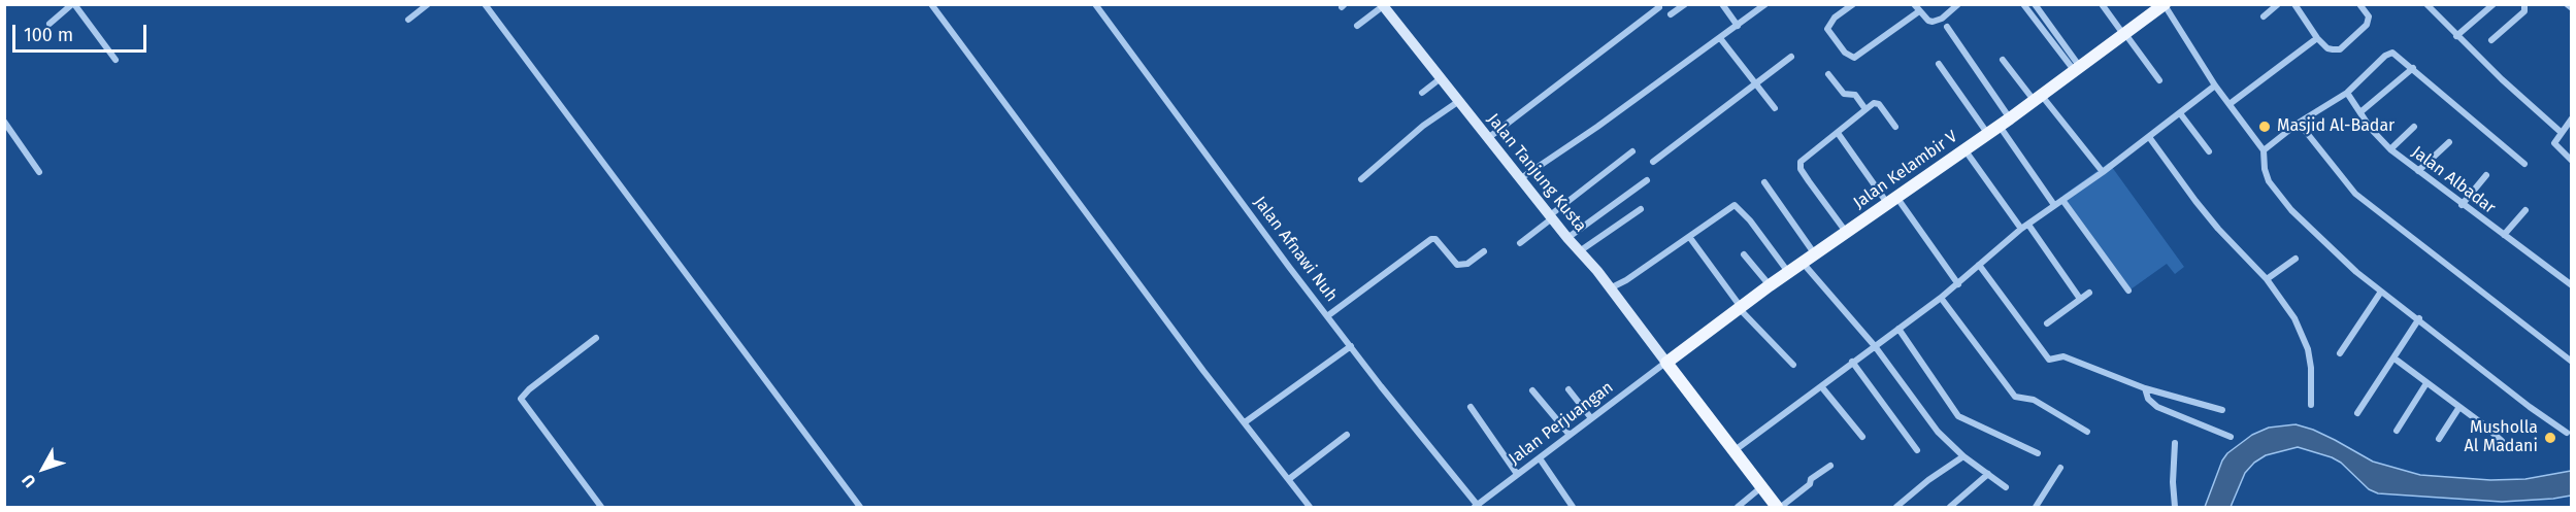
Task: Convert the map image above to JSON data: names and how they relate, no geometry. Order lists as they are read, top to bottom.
{
  "streets": {
    "main road": ["Jalan Kelambir V"],
    "street": [
      "Jalan Tanjung Kusta",
      "Jalan Albadar",
      "Jalan Afnawi Nuh",
      "Jalan Perjuangan"
    ]
  },
  "crossings": [
    ["Jalan Kelambir V", "Jalan Tanjung Kusta"],
    ["Jalan Kelambir V", "Jalan Perjuangan"],
    ["Jalan Tanjung Kusta", "Jalan Perjuangan"],
    ["Jalan Afnawi Nuh", "Jalan Perjuangan"]
  ],
  "places": ["Masjid Al-Badar", "Musholla Al Madani"],
  "scale_bar": "100 m",
  "north": "bottom left"
}
